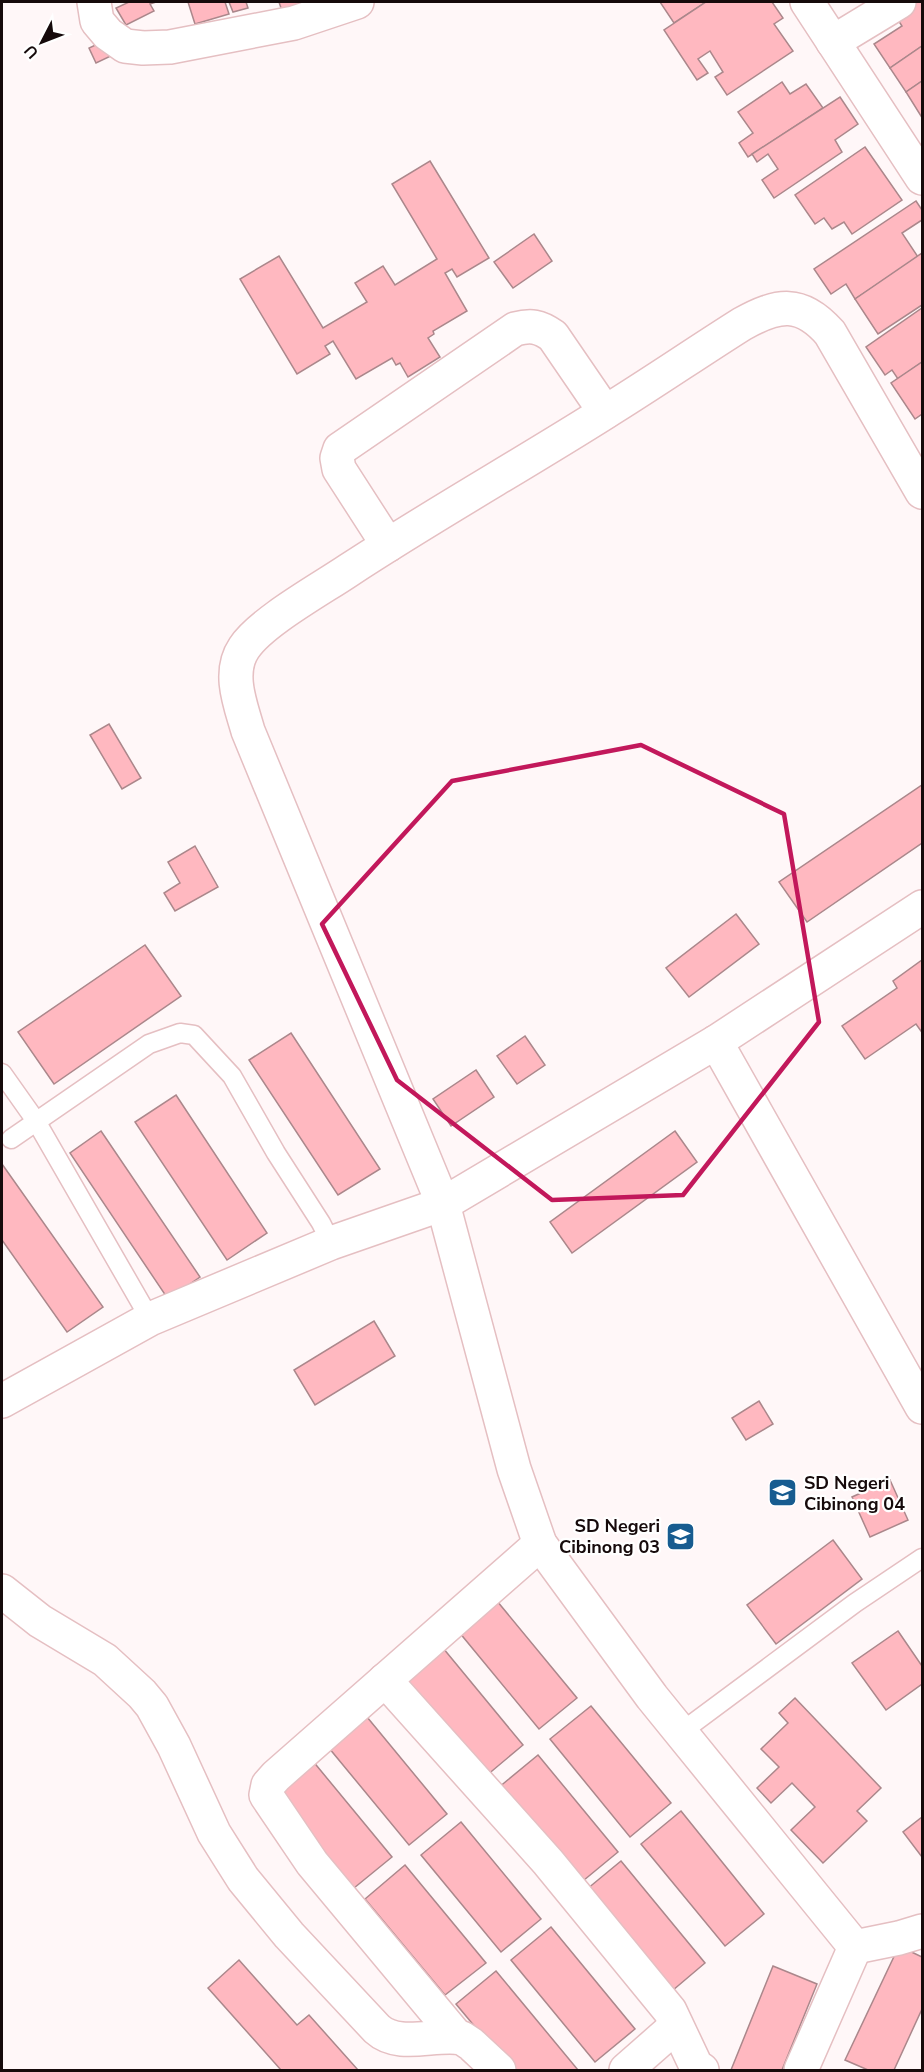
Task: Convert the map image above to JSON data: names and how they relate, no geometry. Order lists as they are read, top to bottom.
{
  "places": {
    "school or university": ["SD Negeri Cibinong 04", "SD Negeri Cibinong 03"]
  },
  "north": "bottom left"
}
